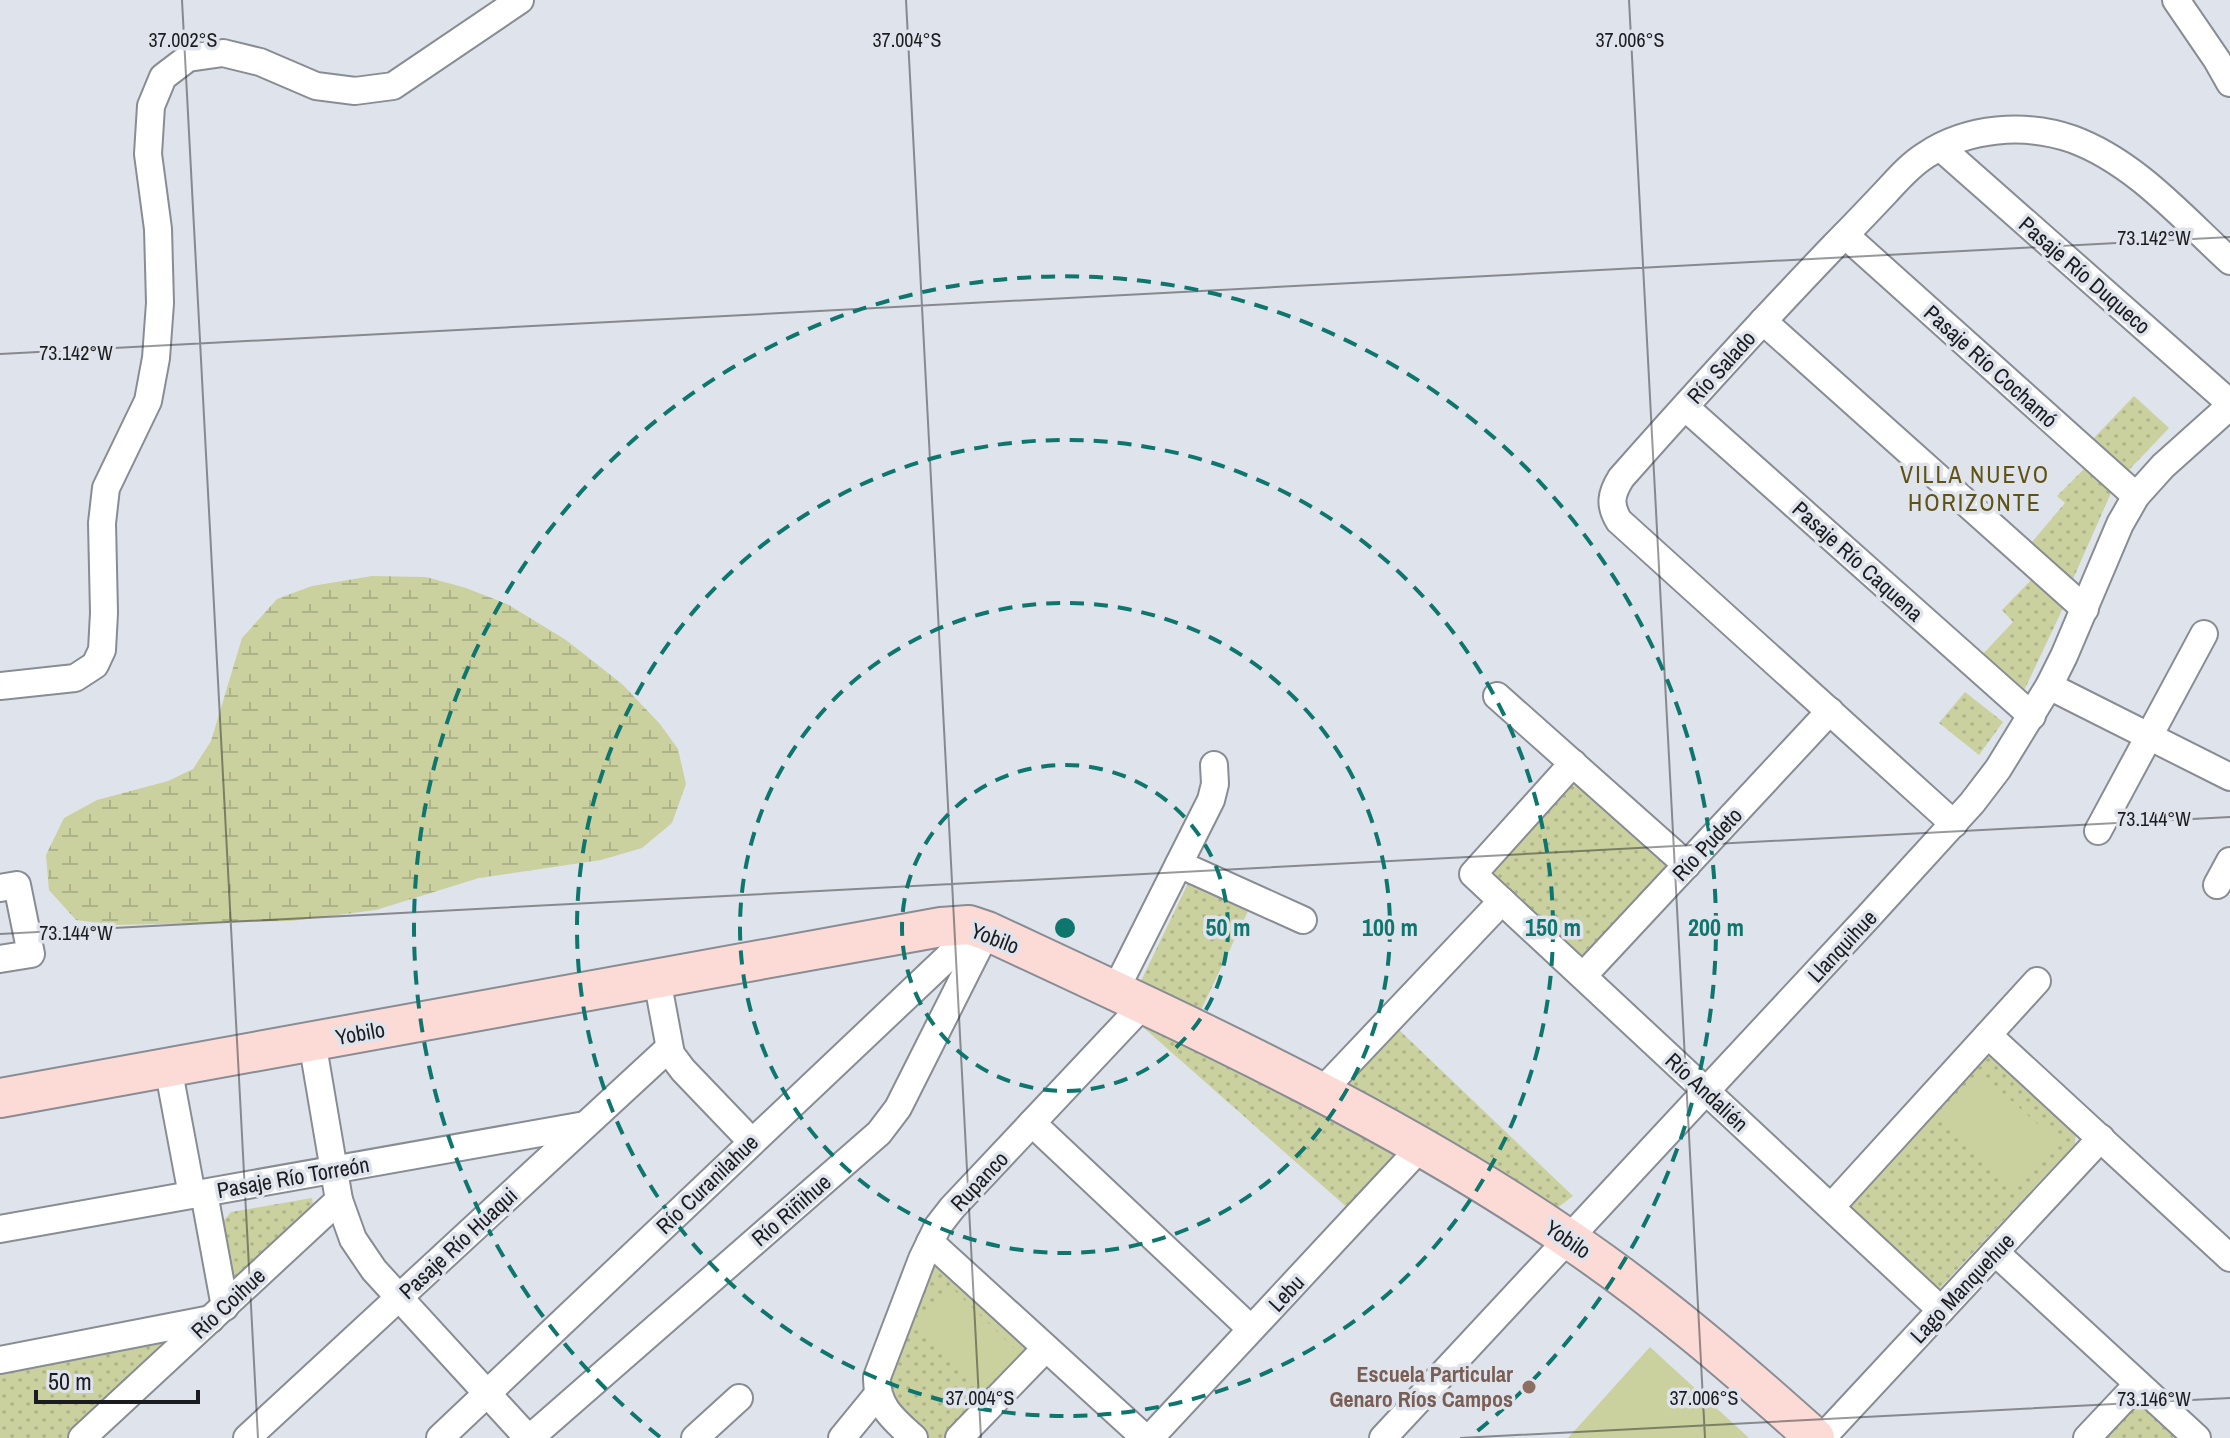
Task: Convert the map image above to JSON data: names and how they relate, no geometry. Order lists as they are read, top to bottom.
{
  "streets": {
    "main road": ["Yobilo"],
    "street": [
      "Pasaje Río Duqueco",
      "Pasaje Río Cochamó",
      "Río Salado",
      "Pasaje Río Caquena",
      "Río Pudeto",
      "Llanquihue",
      "Río Andalién",
      "Pasaje Río Torreón",
      "Rupanco",
      "Río Curanilahue",
      "Río Riñihue",
      "Pasaje Río Huaqui",
      "Lago Manquehue",
      "Lebu",
      "Río Coihue"
    ]
  },
  "crossings": [
    ["Pasaje Río Duqueco", "Río Salado"],
    ["Pasaje Río Duqueco", "Llanquihue"],
    ["Pasaje Río Cochamó", "Río Salado"],
    ["Pasaje Río Cochamó", "Llanquihue"],
    ["Río Salado", "Pasaje Río Caquena"],
    ["Río Salado", "Río Pudeto"],
    ["Río Salado", "Llanquihue"],
    ["Pasaje Río Caquena", "Llanquihue"],
    ["Río Pudeto", "Río Andalién"],
    ["Yobilo", "Llanquihue"],
    ["Yobilo", "Rupanco"],
    ["Yobilo", "Río Curanilahue"],
    ["Yobilo", "Río Riñihue"],
    ["Yobilo", "Lebu"],
    ["Llanquihue", "Río Andalién"],
    ["Río Andalién", "Lago Manquehue"],
    ["Pasaje Río Torreón", "Pasaje Río Huaqui"],
    ["Río Curanilahue", "Río Riñihue"]
  ],
  "districts": ["VILLA NUEVO HORIZONTE"],
  "places": ["Escuela Particular Genaro Ríos Campos"],
  "scale_bar": "50 m",
  "coordinates": [
    "37.002°S",
    "37.004°S",
    "37.006°S",
    "73.142°W",
    "73.144°W",
    "73.146°W"
  ],
  "rings": [
    "50 m",
    "100 m",
    "150 m",
    "200 m"
  ]
}
